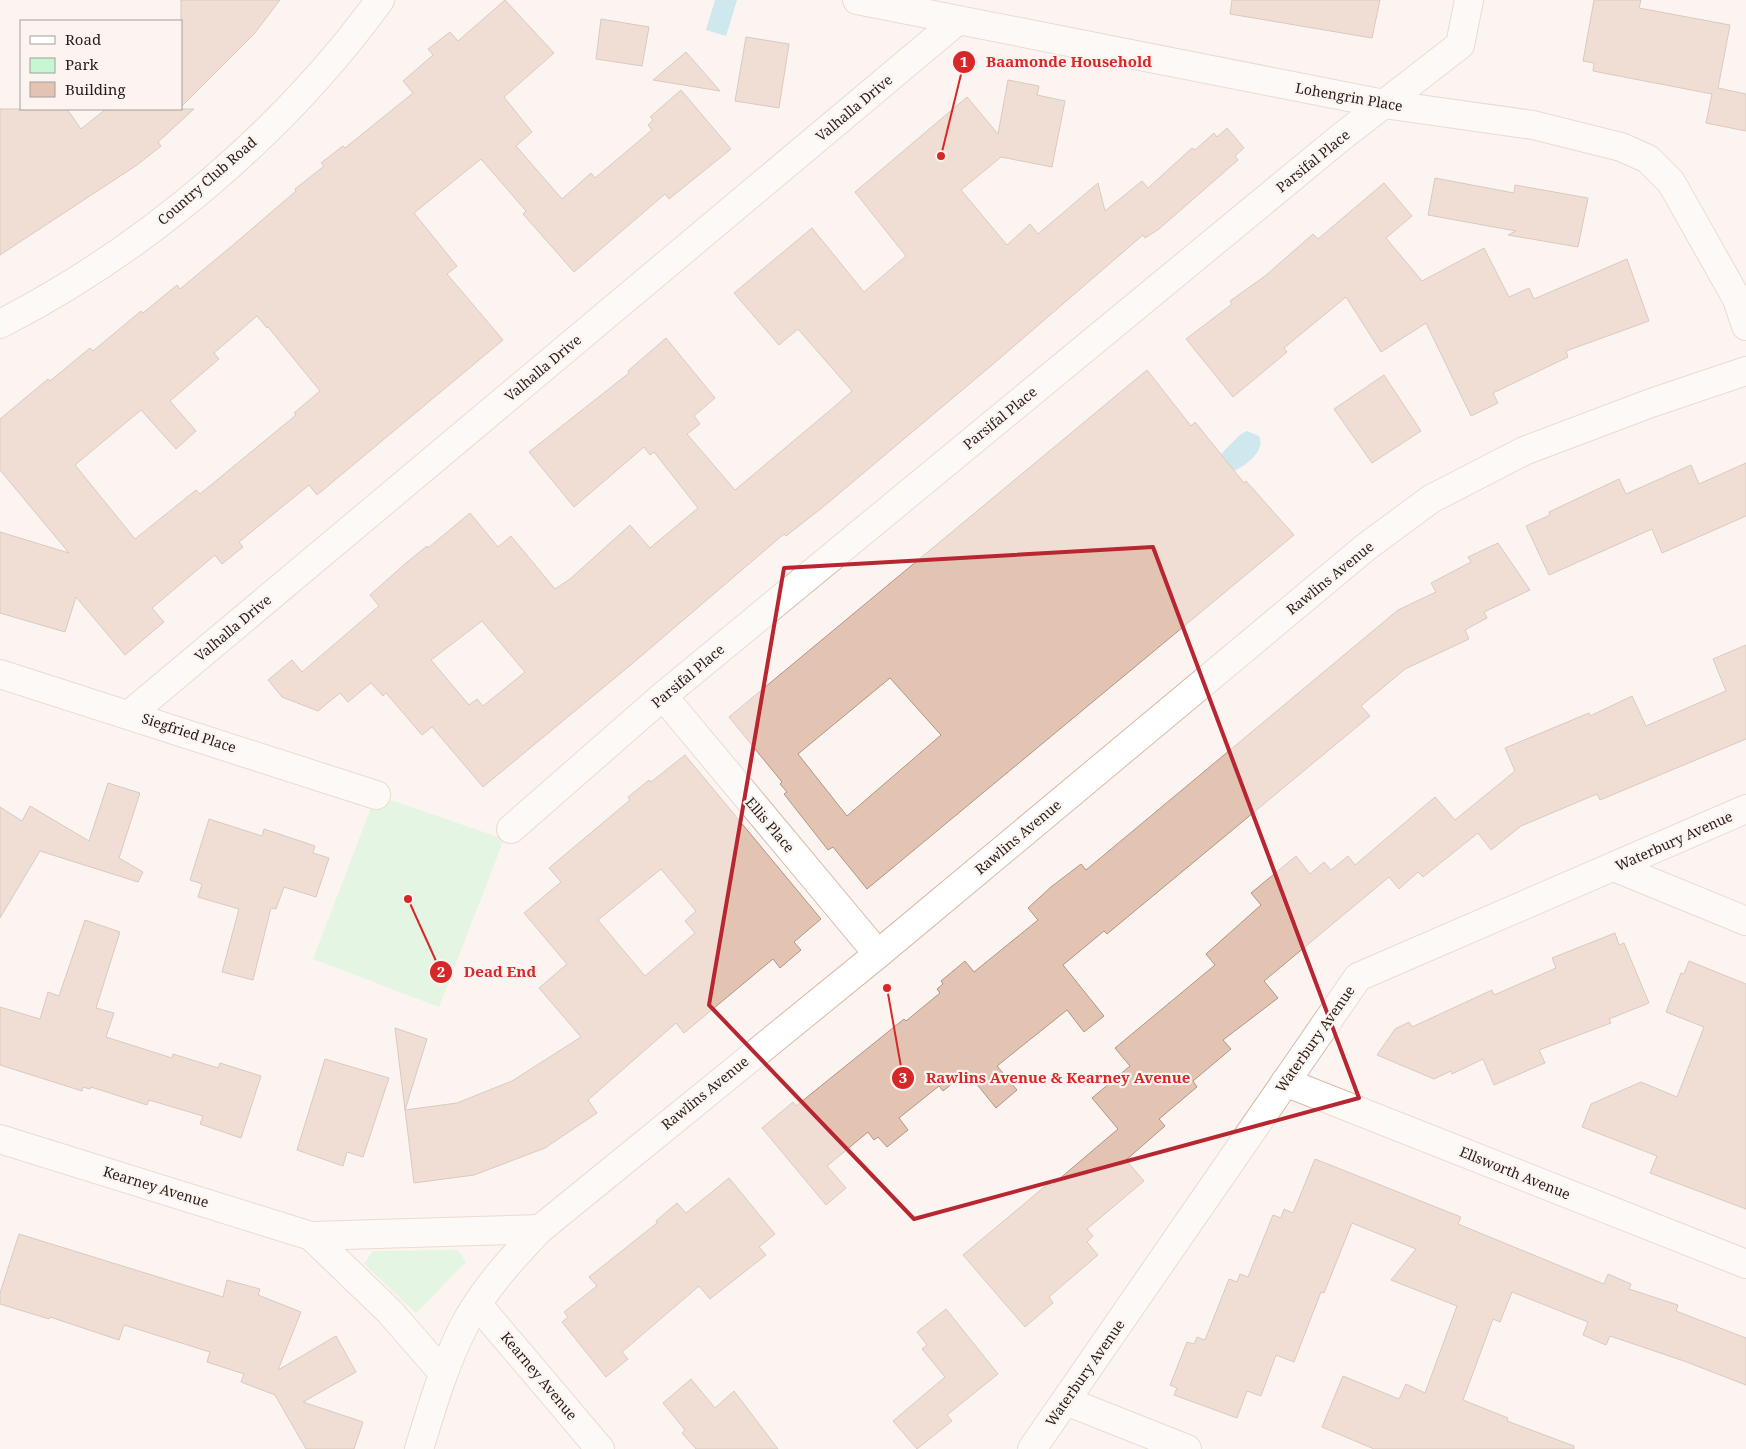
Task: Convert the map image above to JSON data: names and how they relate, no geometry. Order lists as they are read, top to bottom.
{
  "streets": {
    "street": [
      "Lohengrin Place",
      "Valhalla Drive",
      "Parsifal Place",
      "Country Club Road",
      "Rawlins Avenue",
      "Siegfried Place",
      "Ellis Place",
      "Waterbury Avenue",
      "Ellsworth Avenue",
      "Kearney Avenue"
    ]
  },
  "crossings": [
    ["Lohengrin Place", "Valhalla Drive"],
    ["Lohengrin Place", "Parsifal Place"],
    ["Valhalla Drive", "Siegfried Place"],
    ["Parsifal Place", "Ellis Place"],
    ["Rawlins Avenue", "Ellis Place"],
    ["Rawlins Avenue", "Kearney Avenue"],
    ["Waterbury Avenue", "Ellsworth Avenue"]
  ],
  "places": ["Baamonde Household", "Dead End", "Rawlins Avenue & Kearney Avenue"],
  "legend": ["Road", "Park", "Building"]
}
